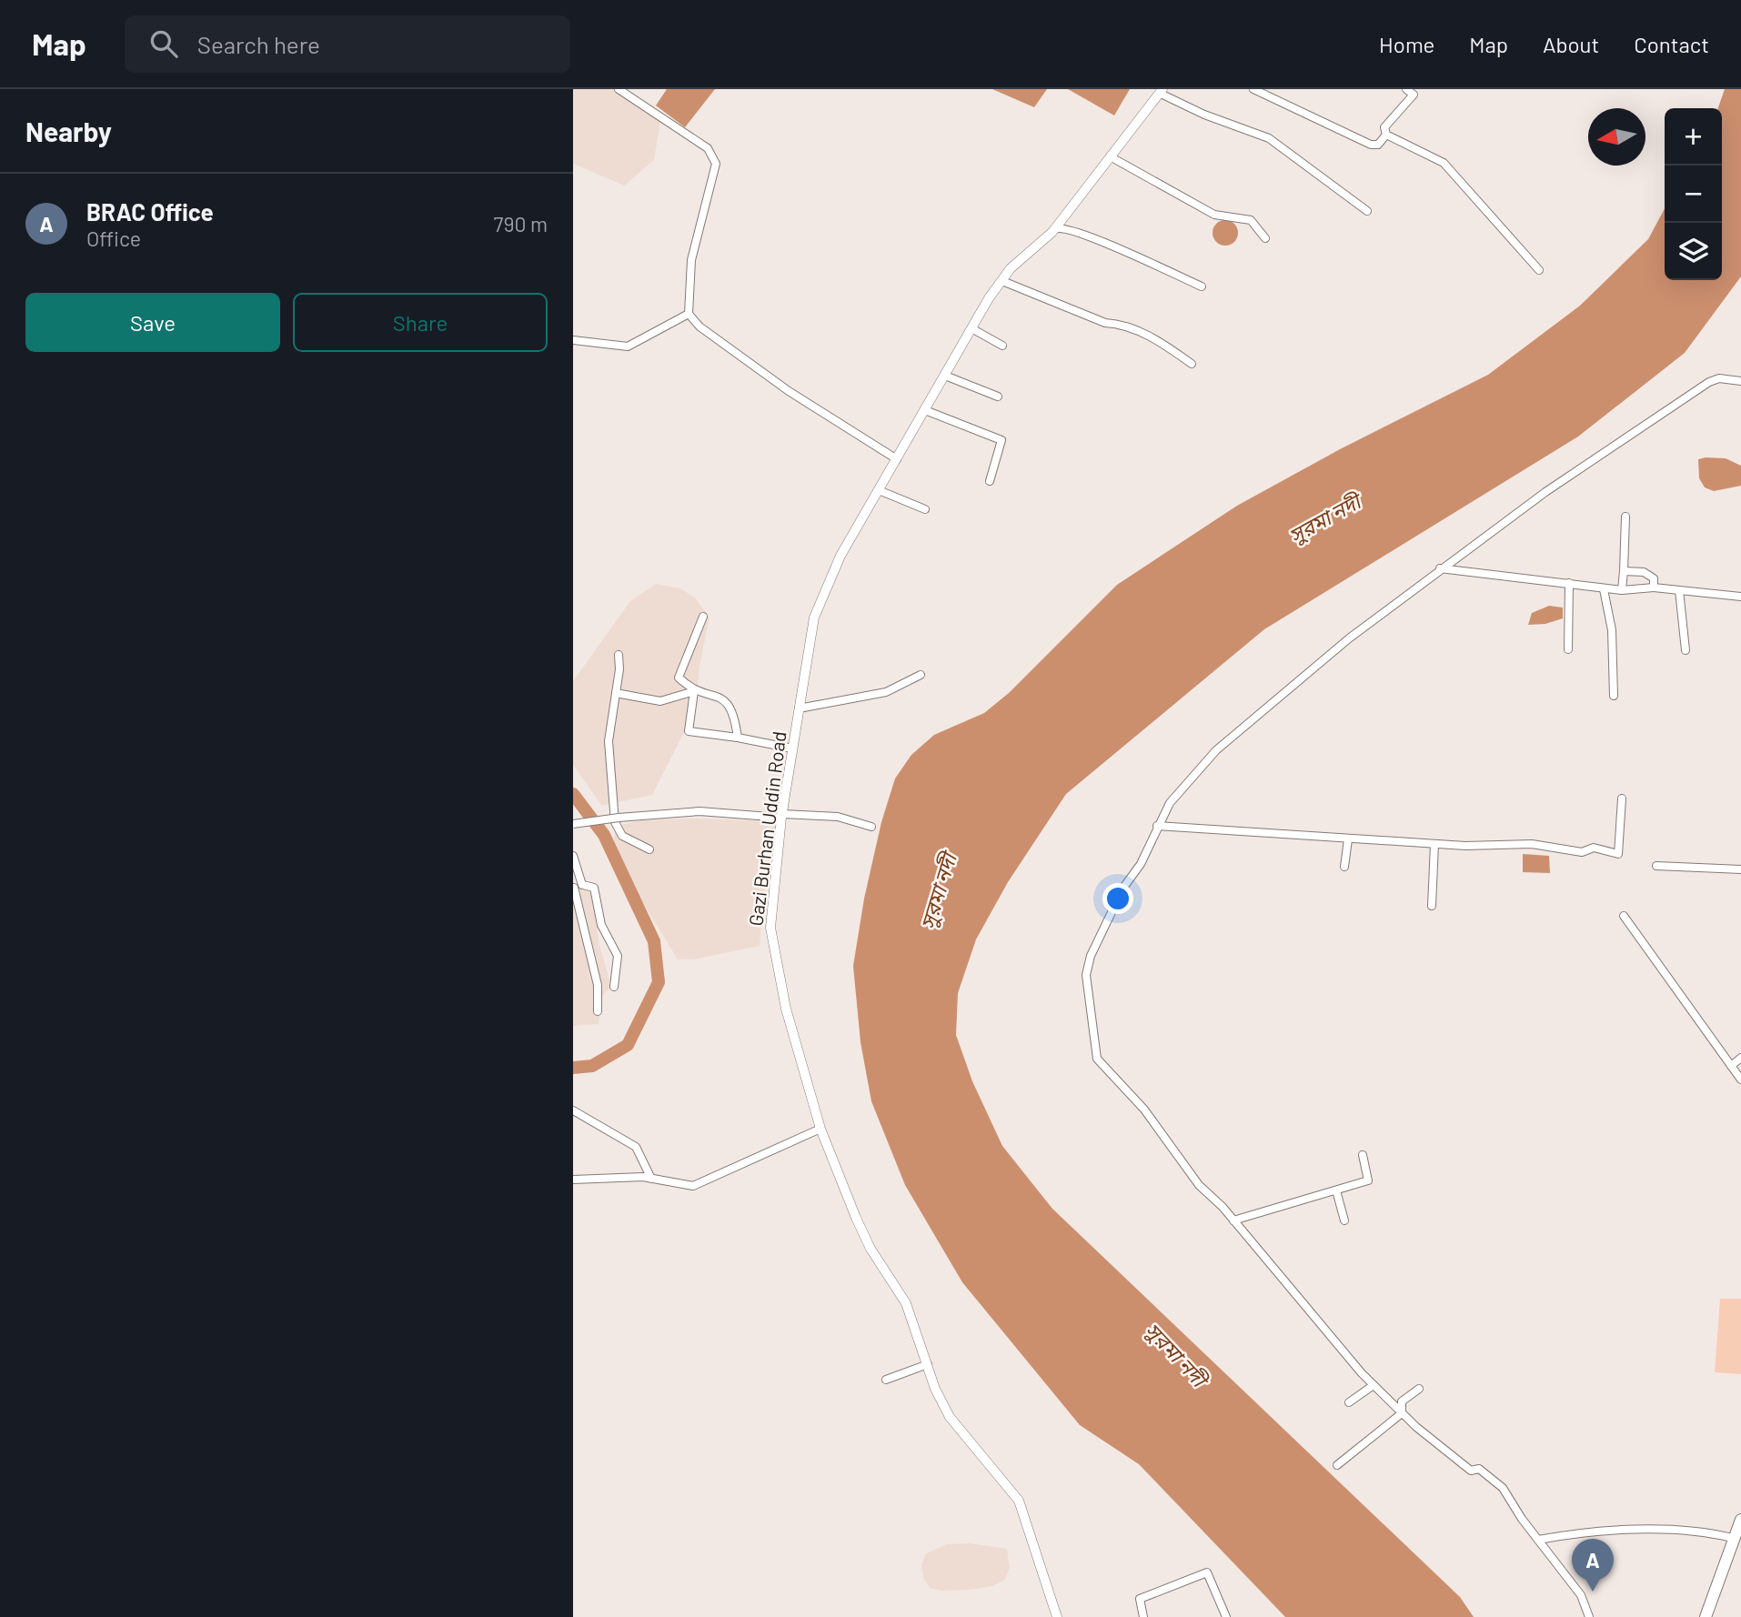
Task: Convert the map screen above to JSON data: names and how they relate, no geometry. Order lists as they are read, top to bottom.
{
  "streets": {
    "street": ["Gazi Burhan Uddin Road"]
  },
  "water": ["সুরমা নদী"],
  "north": "left",
  "page": {
    "header": "Map",
    "search": "Search here",
    "nav": [
      "Home",
      "Map",
      "About",
      "Contact"
    ],
    "heading": "Nearby",
    "map_buttons": ["+", "−"],
    "list": [
      {
        "mark": "A",
        "name": "BRAC Office",
        "note": "Office",
        "value": "790 m"
      }
    ],
    "buttons": ["Save", "Share"],
    "pins": "A"
  }
}
